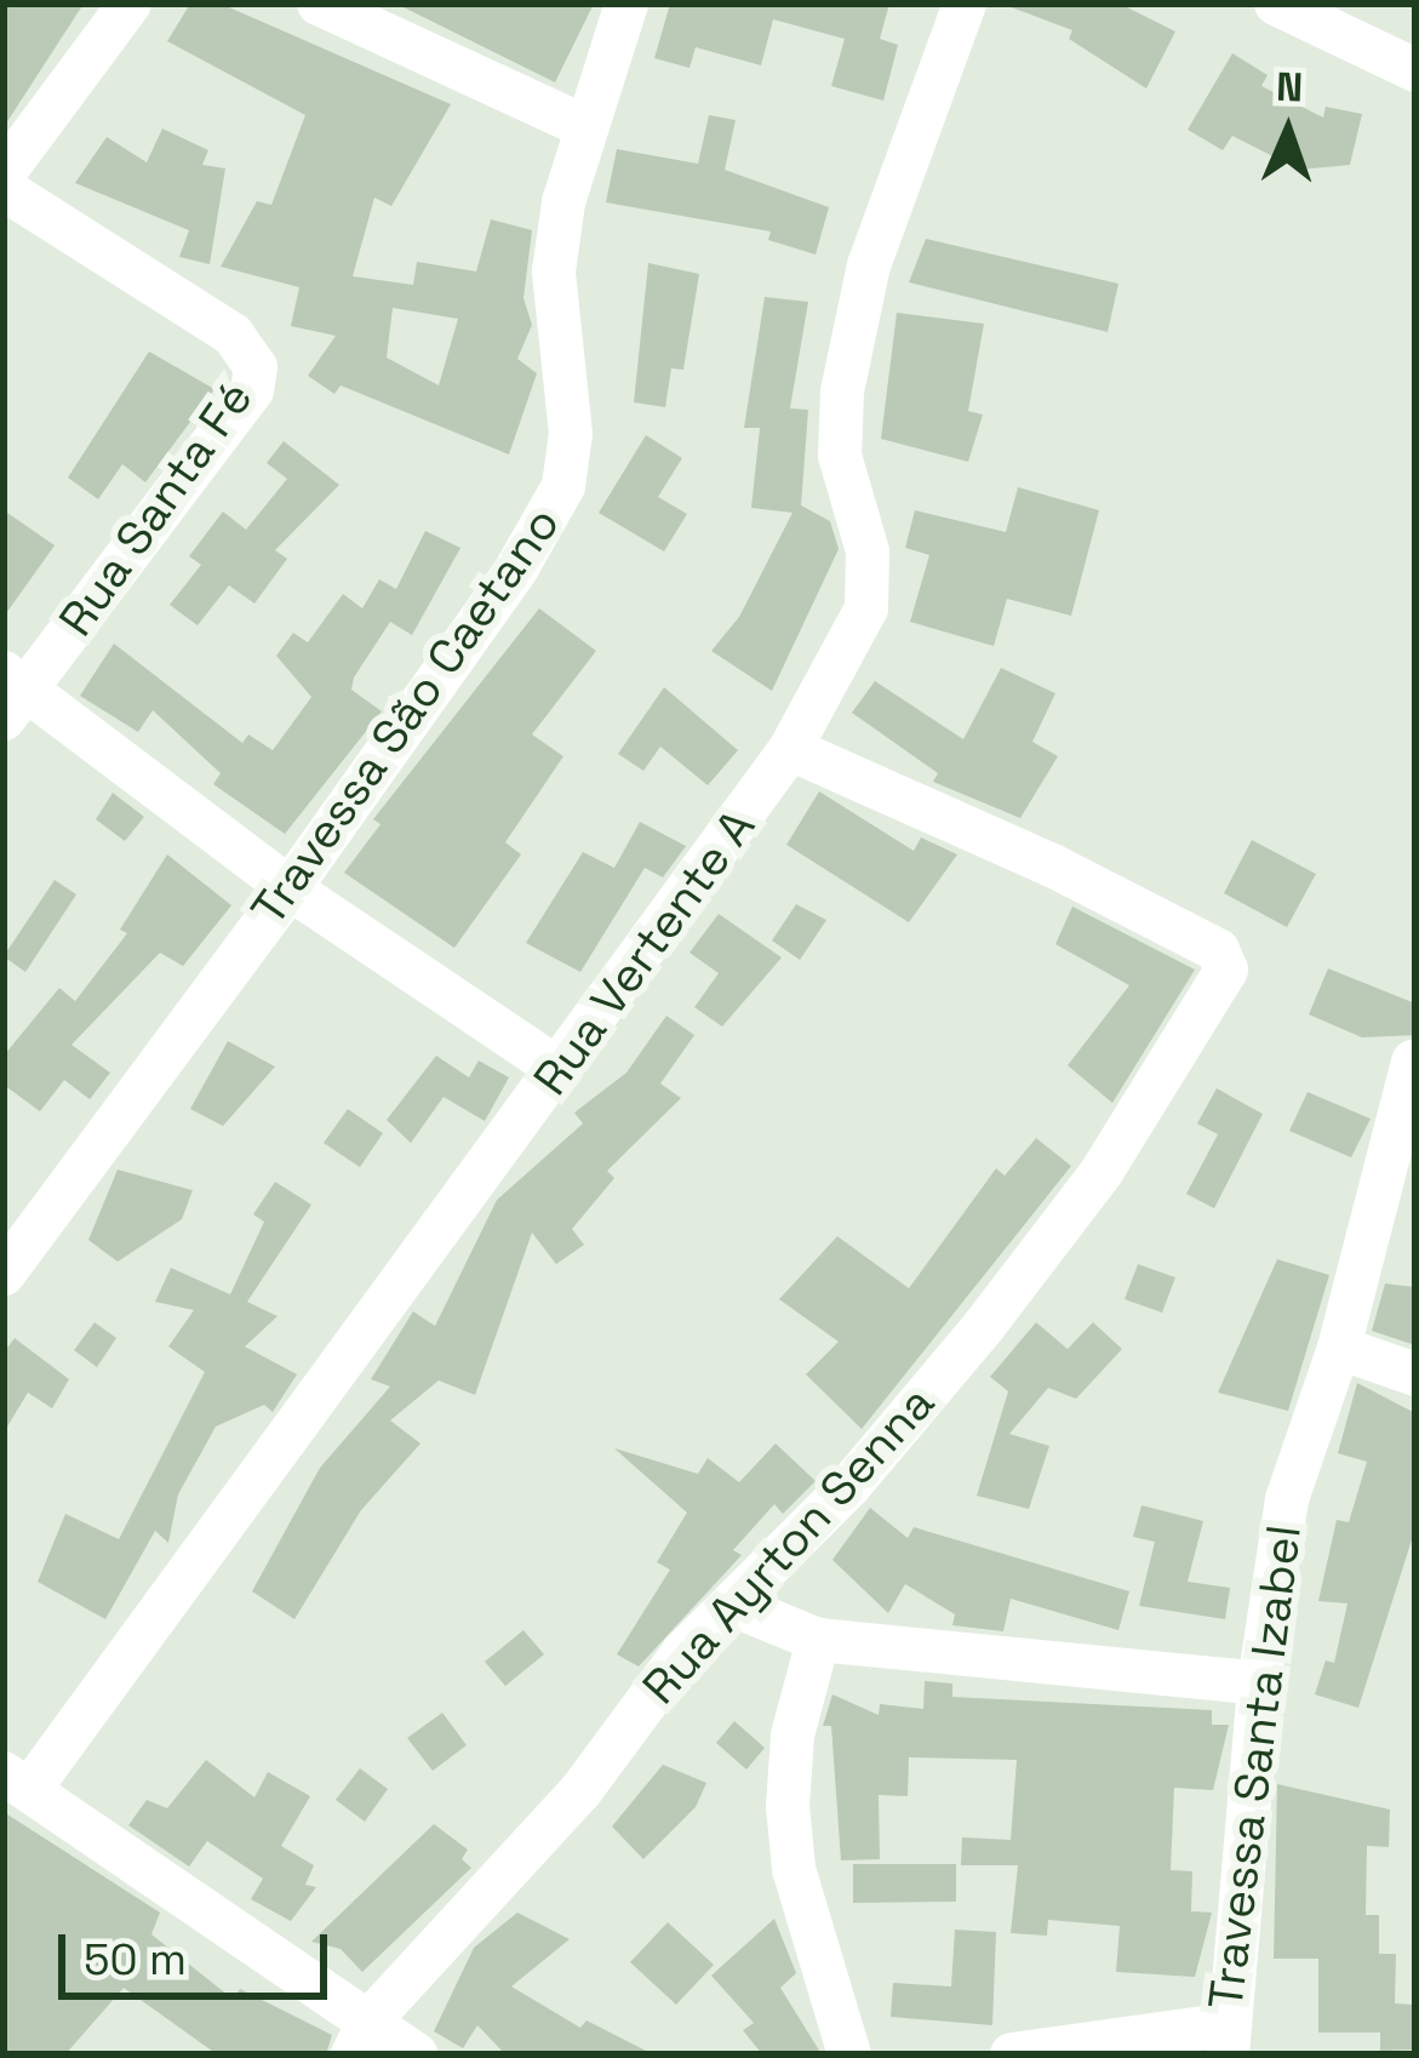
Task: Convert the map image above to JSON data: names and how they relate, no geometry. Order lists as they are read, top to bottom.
{
  "streets": {
    "street": [
      "Rua Santa Fé",
      "Travessa São Caetano",
      "Rua Vertente A",
      "Rua Ayrton Senna",
      "Travessa Santa Izabel"
    ]
  },
  "crossings": [
    ["Rua Vertente A", "Rua Ayrton Senna"]
  ],
  "scale_bar": "50 m",
  "north": "top"
}
